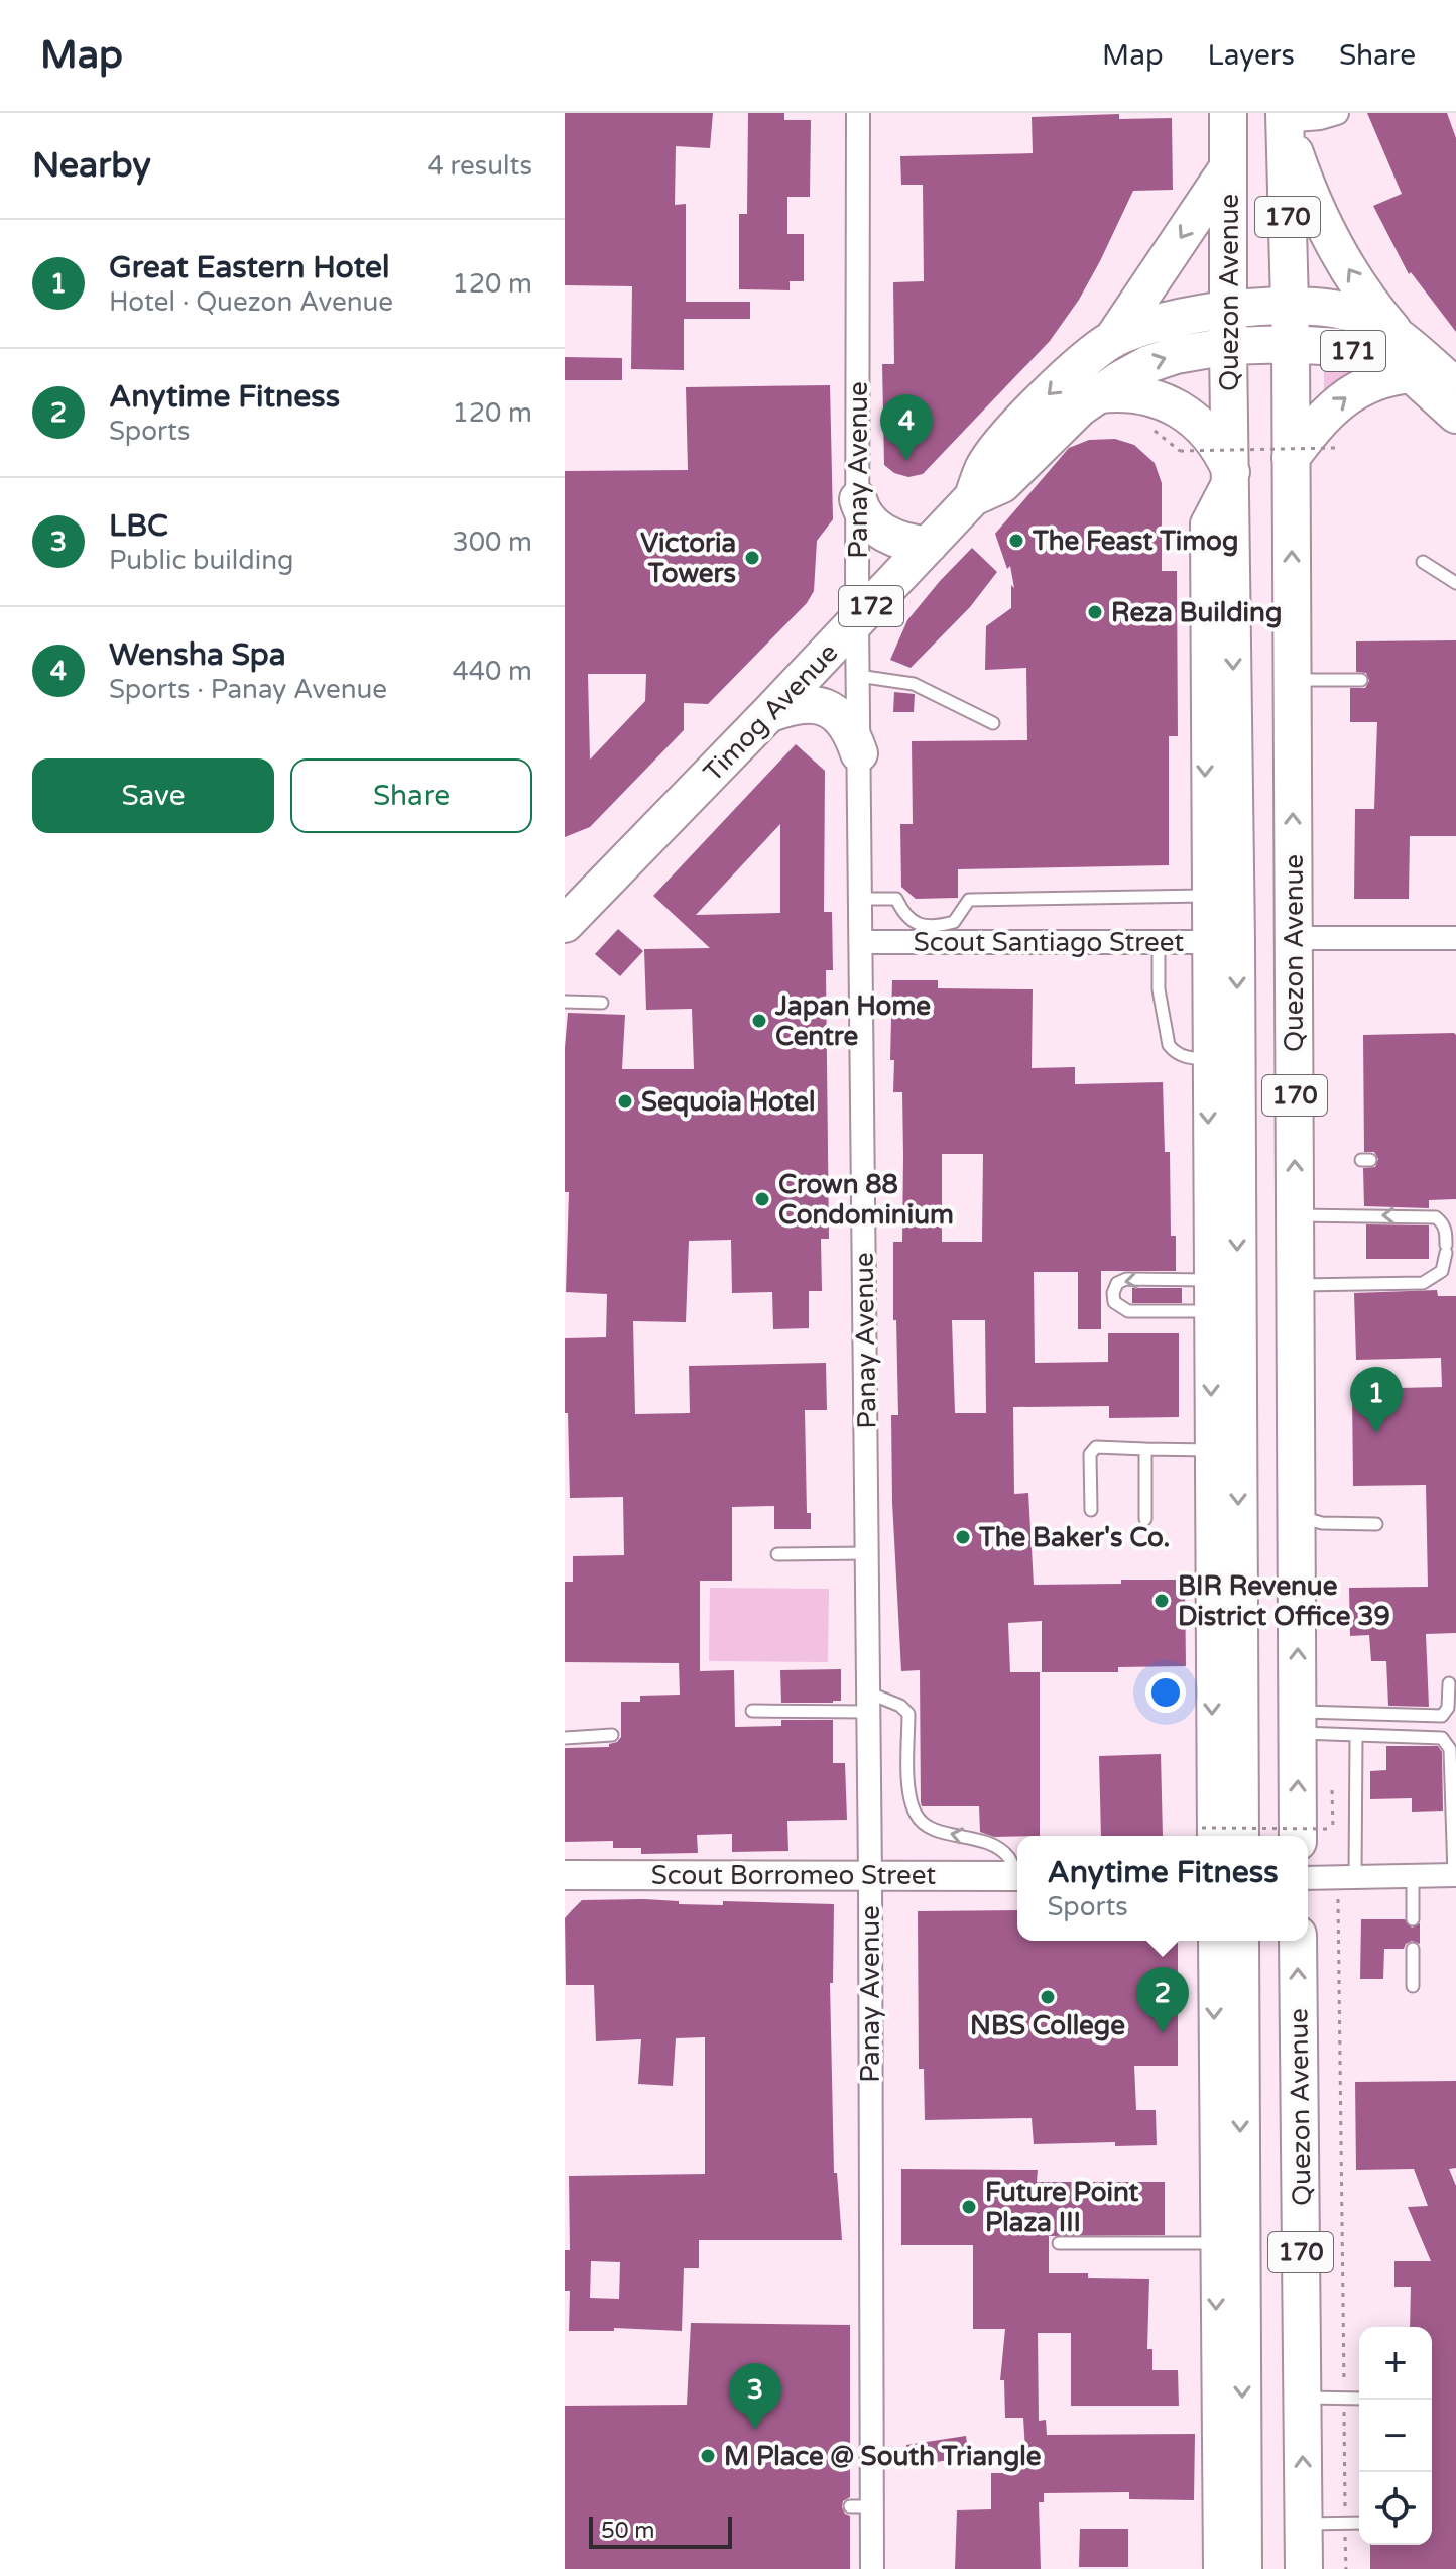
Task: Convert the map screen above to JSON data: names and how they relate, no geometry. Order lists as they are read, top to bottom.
{
  "streets": {
    "main road": [
      "170",
      "Quezon Avenue",
      "171",
      "172",
      "Timog Avenue"
    ],
    "street": ["Panay Avenue", "Scout Santiago Street", "Scout Borromeo Street"]
  },
  "crossings": [
    ["Quezon Avenue", "171"],
    ["Quezon Avenue", "Timog Avenue"],
    ["Quezon Avenue", "Scout Santiago Street"],
    ["171", "Timog Avenue"],
    ["Panay Avenue", "Timog Avenue"],
    ["Panay Avenue", "Scout Santiago Street"],
    ["Panay Avenue", "Scout Borromeo Street"]
  ],
  "places": [
    "The Feast Timog",
    "Victoria Towers",
    "Reza Building",
    "Japan Home Centre",
    "Sequoia Hotel",
    "Crown 88 Condominium",
    "The Baker's Co.",
    "BIR Revenue District Office 39",
    "NBS College",
    "Future Point Plaza III",
    "M Place @ South Triangle"
  ],
  "scale_bar": "50 m",
  "page": {
    "header": "Map",
    "nav": ["Map", "Layers", "Share"],
    "heading": ["Nearby", "4 results"],
    "list": [
      {
        "mark": "1",
        "name": "Great Eastern Hotel",
        "note": "Hotel · Quezon Avenue",
        "value": "120 m"
      },
      {
        "mark": "2",
        "name": "Anytime Fitness",
        "note": "Sports",
        "value": "120 m"
      },
      {
        "mark": "3",
        "name": "LBC",
        "note": "Public building",
        "value": "300 m"
      },
      {
        "mark": "4",
        "name": "Wensha Spa",
        "note": "Sports · Panay Avenue",
        "value": "440 m"
      }
    ],
    "pins": [
      "4",
      "1",
      "2",
      "3"
    ],
    "buttons": ["Save", "Share"],
    "popup": ["Anytime Fitness", "Sports"],
    "map_buttons": ["+", "−"],
    "scale": "50 m"
  }
}
